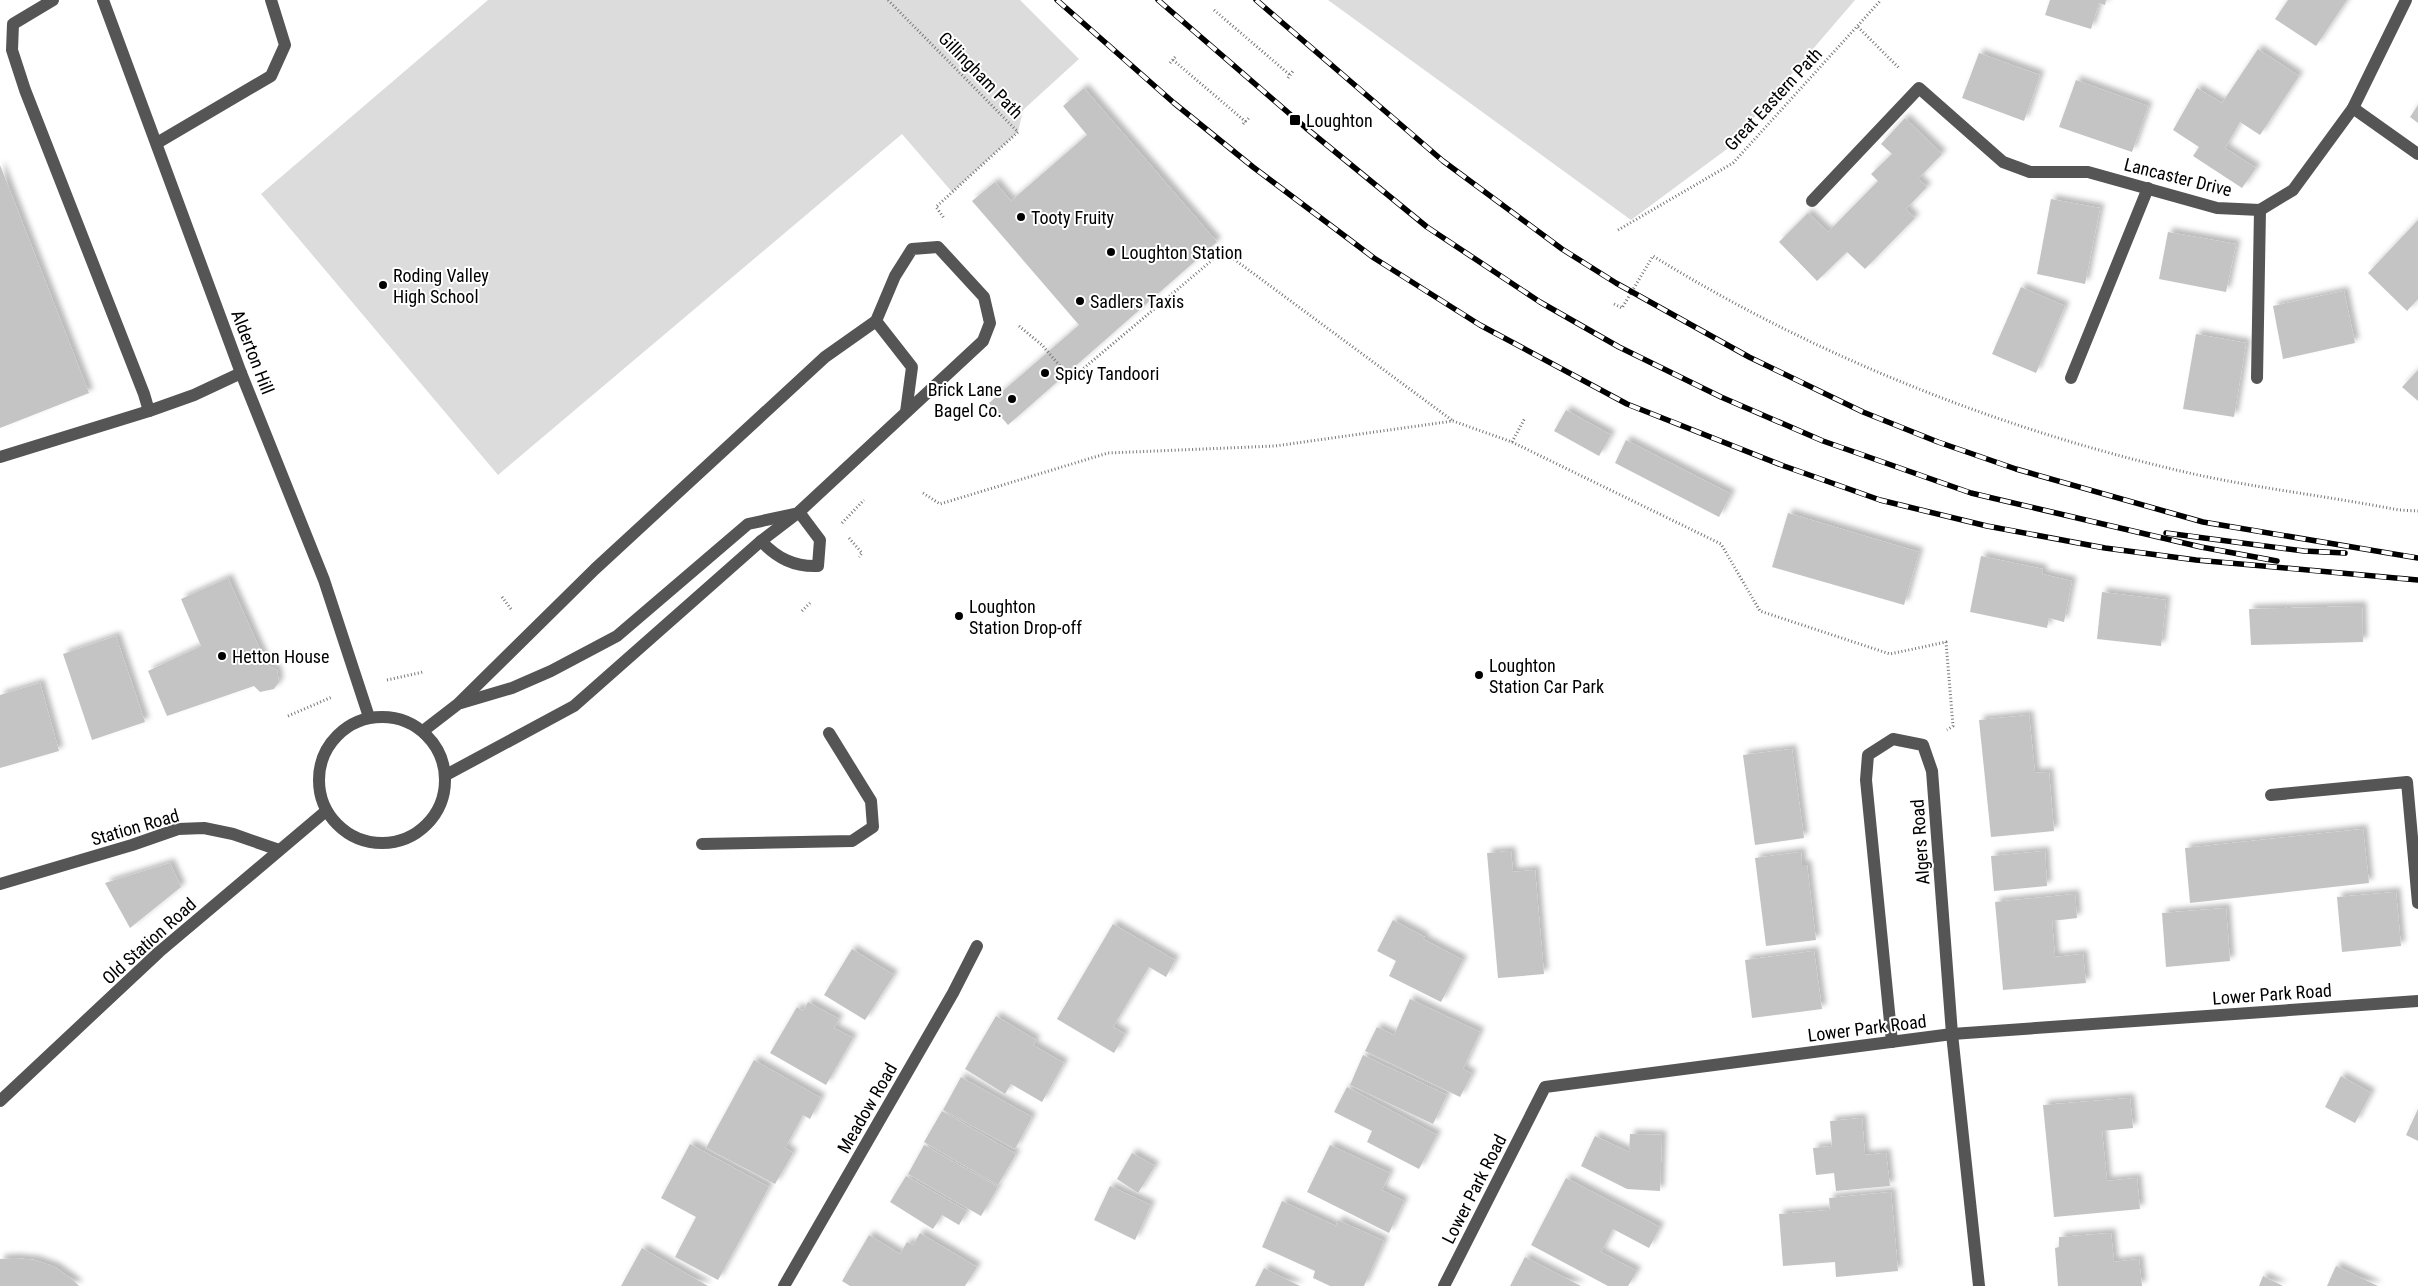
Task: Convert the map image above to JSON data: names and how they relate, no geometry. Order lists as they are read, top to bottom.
{
  "streets": {
    "street": [
      "Lancaster Drive",
      "Alderton Hill",
      "Station Road",
      "Algers Road",
      "Old Station Road",
      "Lower Park Road",
      "Meadow Road"
    ],
    "path": ["Gillingham Path", "Great Eastern Path"]
  },
  "crossings": [
    ["Alderton Hill", "Old Station Road"],
    ["Station Road", "Old Station Road"],
    ["Algers Road", "Lower Park Road"]
  ],
  "places": {
    "transit": ["Loughton"],
    "other": [
      "Tooty Fruity",
      "Loughton Station",
      "Roding Valley High School",
      "Sadlers Taxis",
      "Spicy Tandoori",
      "Brick Lane Bagel Co.",
      "Loughton Station Drop-off",
      "Hetton House",
      "Loughton Station Car Park"
    ]
  }
}
